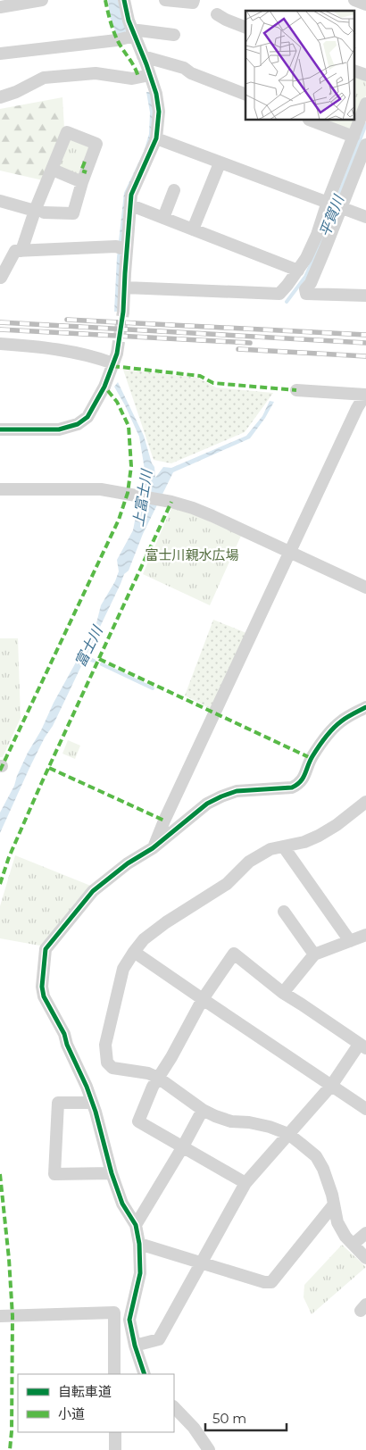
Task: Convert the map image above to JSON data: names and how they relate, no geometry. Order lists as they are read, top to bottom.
{
  "water": ["平賀川", "上富士川", "富士川"],
  "parks": ["富士川親水広場"],
  "legend": ["自転車道", "小道"],
  "scale_bar": "50 m"
}
